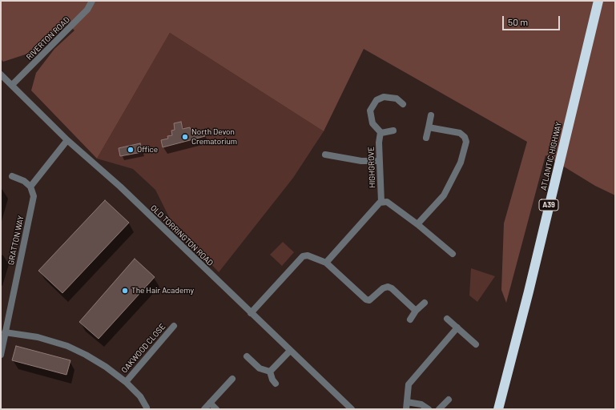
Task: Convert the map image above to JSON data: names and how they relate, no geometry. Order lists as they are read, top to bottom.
{
  "streets": {
    "highway": ["ATLANTIC HIGHWAY", "A39"],
    "street": [
      "RIVERTON ROAD",
      "HIGHGROVE",
      "OLD TORRINGTON ROAD",
      "GRATTON WAY",
      "OAKWOOD CLOSE"
    ]
  },
  "crossings": [
    ["RIVERTON ROAD", "OLD TORRINGTON ROAD"],
    ["GRATTON WAY", "OAKWOOD CLOSE"]
  ],
  "places": ["North Devon Crematorium", "Office", "The Hair Academy"],
  "scale_bar": "50 m"
}
